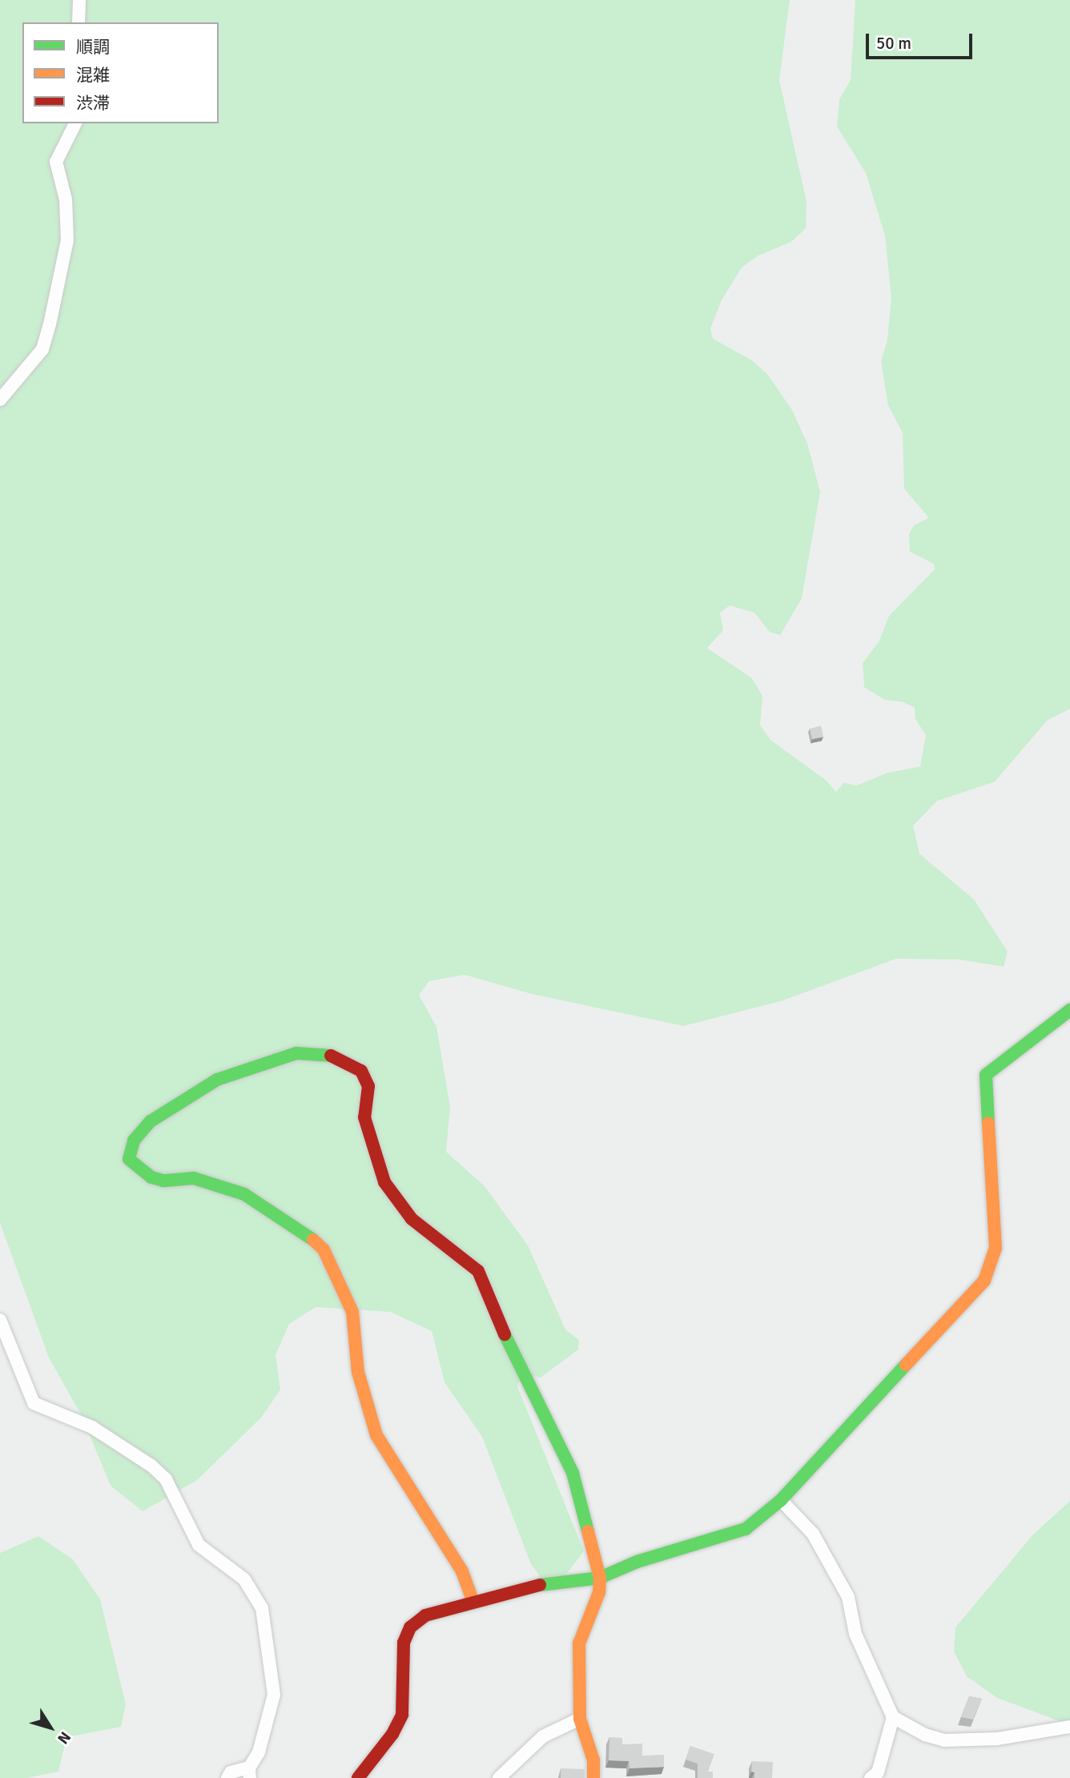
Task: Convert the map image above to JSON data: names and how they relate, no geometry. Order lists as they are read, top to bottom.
{
  "legend": ["順調", "混雑", "渋滞"],
  "scale_bar": "50 m",
  "north": "bottom right"
}
